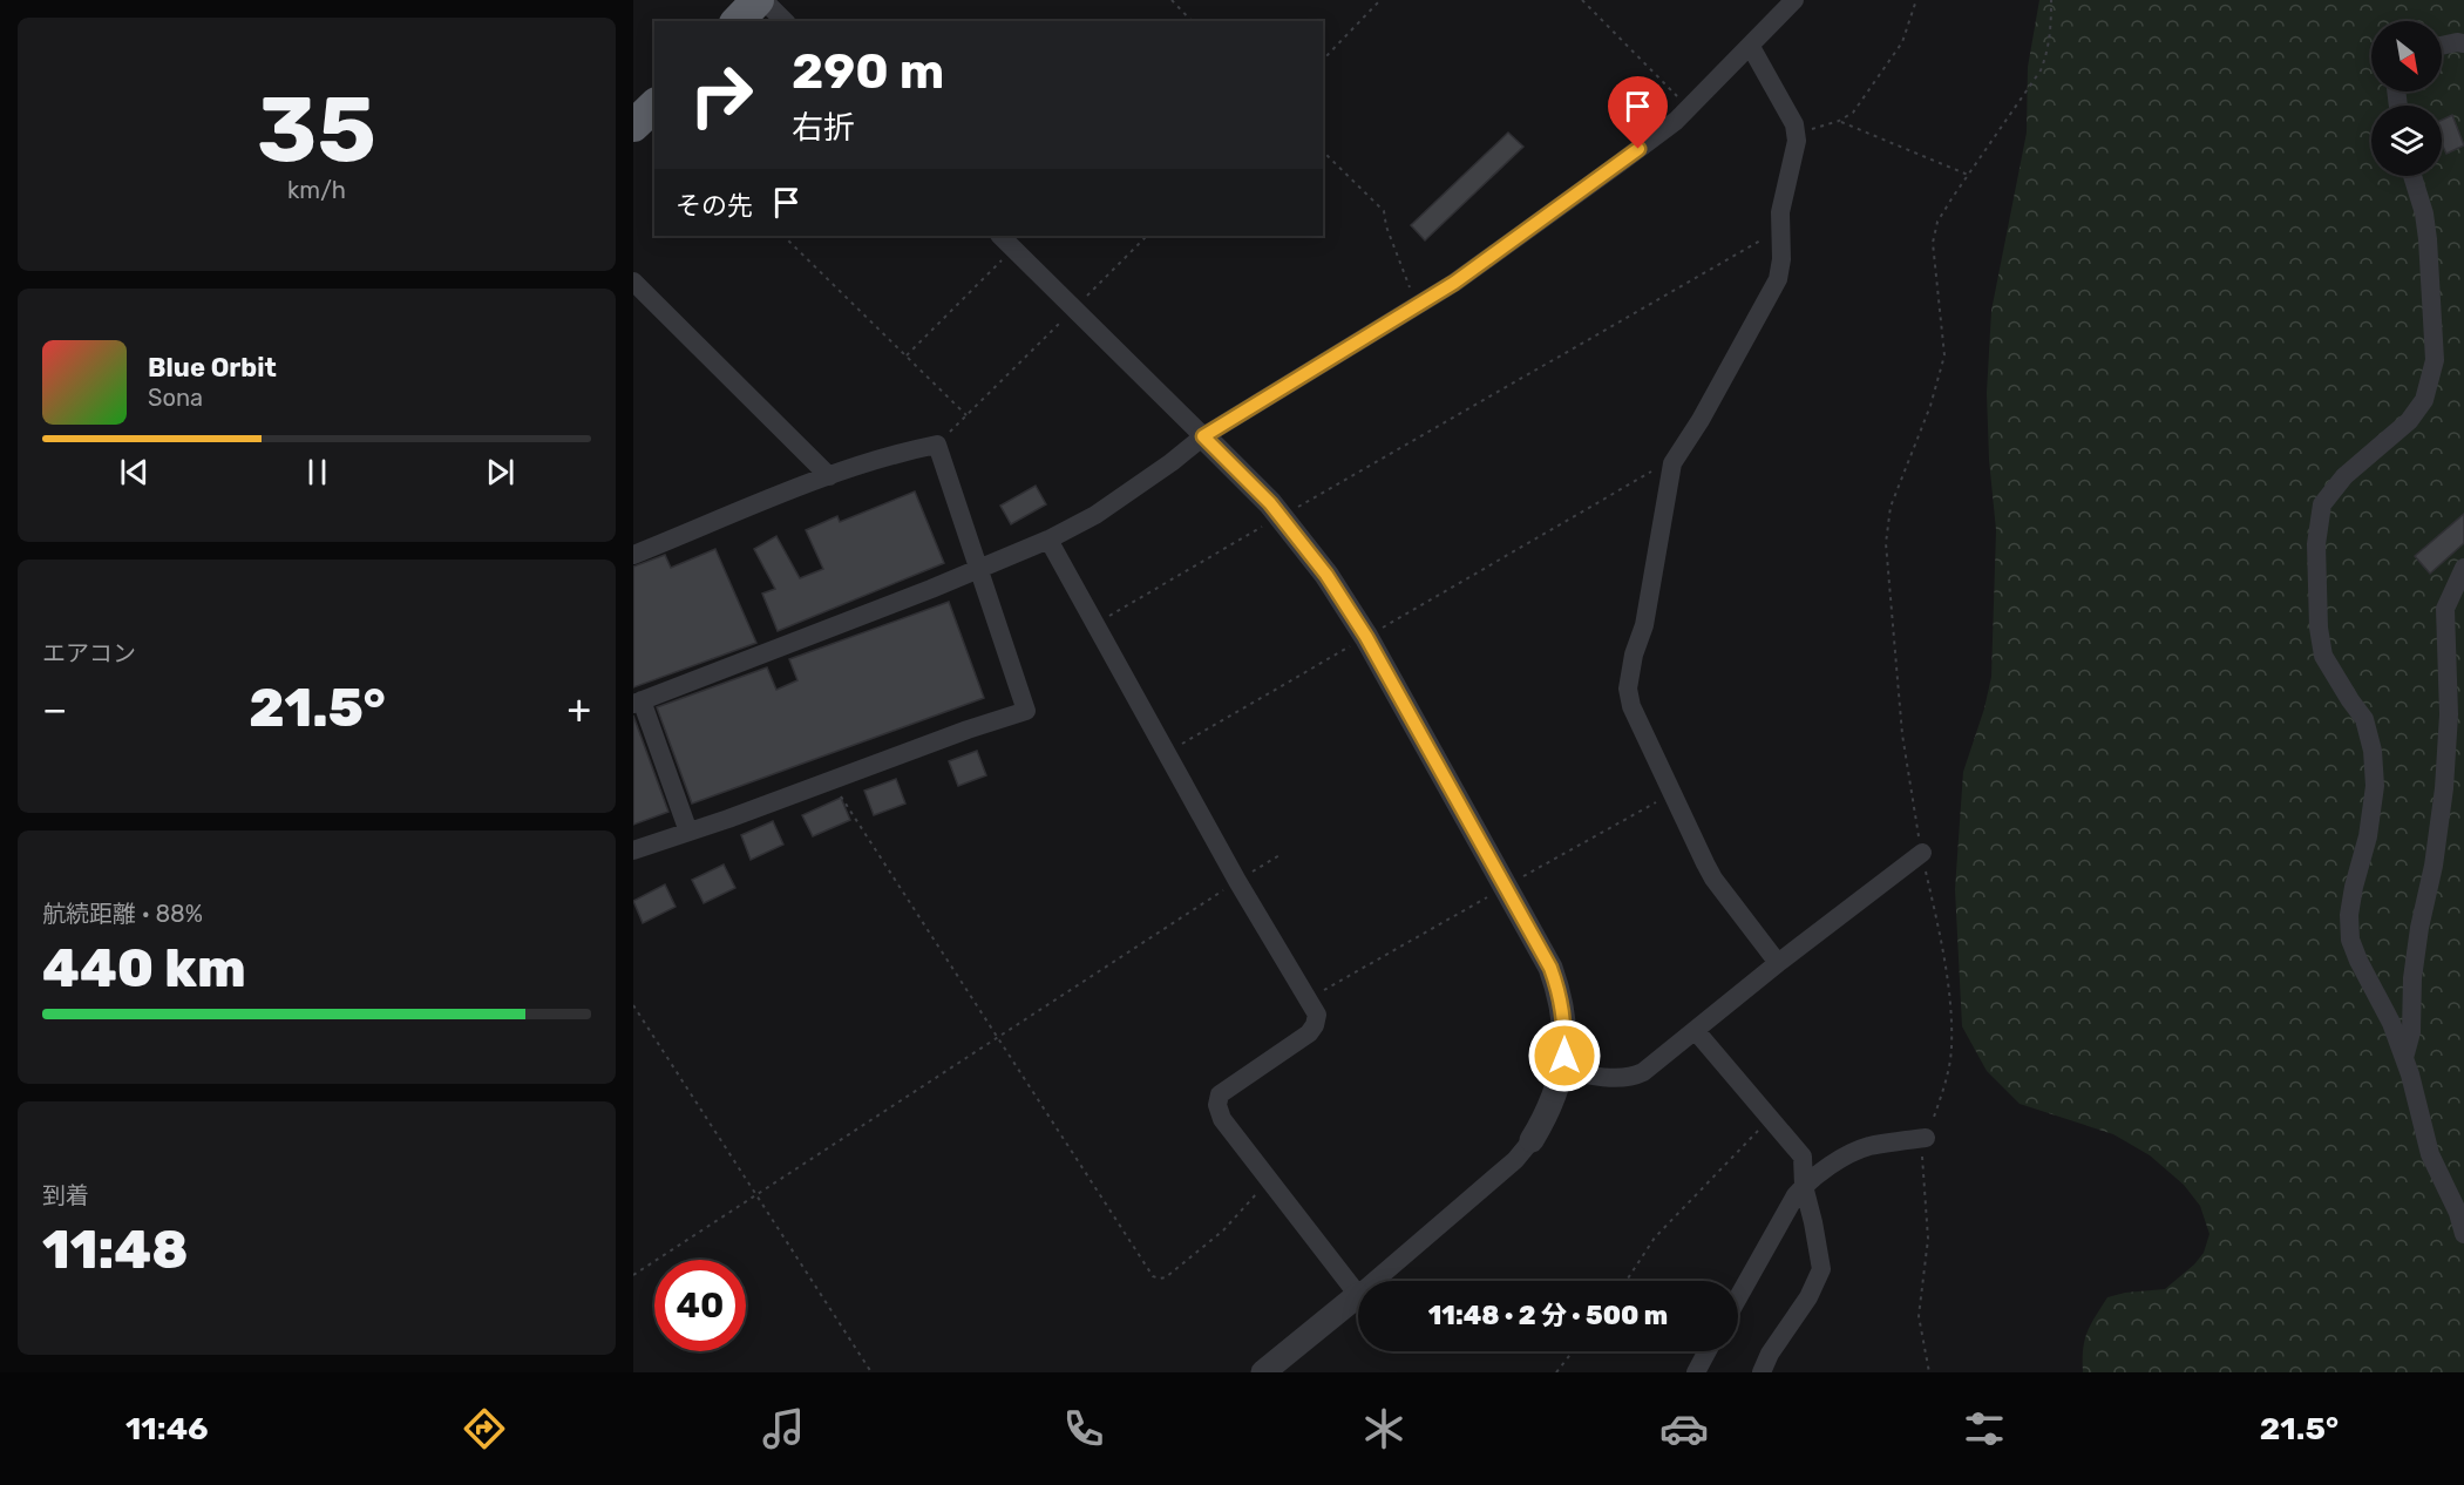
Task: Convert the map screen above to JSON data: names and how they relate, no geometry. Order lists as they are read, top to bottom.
{
  "north": "bottom right",
  "page": {
    "tile": [
      ["35", "km/h"],
      "エアコン",
      ["航続距離 · 88%", "440 km"],
      ["到着", "11:48"]
    ],
    "turn": ["290 m", "右折"],
    "then": "その先",
    "song": ["Blue Orbit", "Sona"],
    "heat": ["−", "21.5°", "+"],
    "limit": "40",
    "trip": "11:48 · 2 分 · 500 m",
    "tabs": ["11:46", "21.5°"]
  }
}
